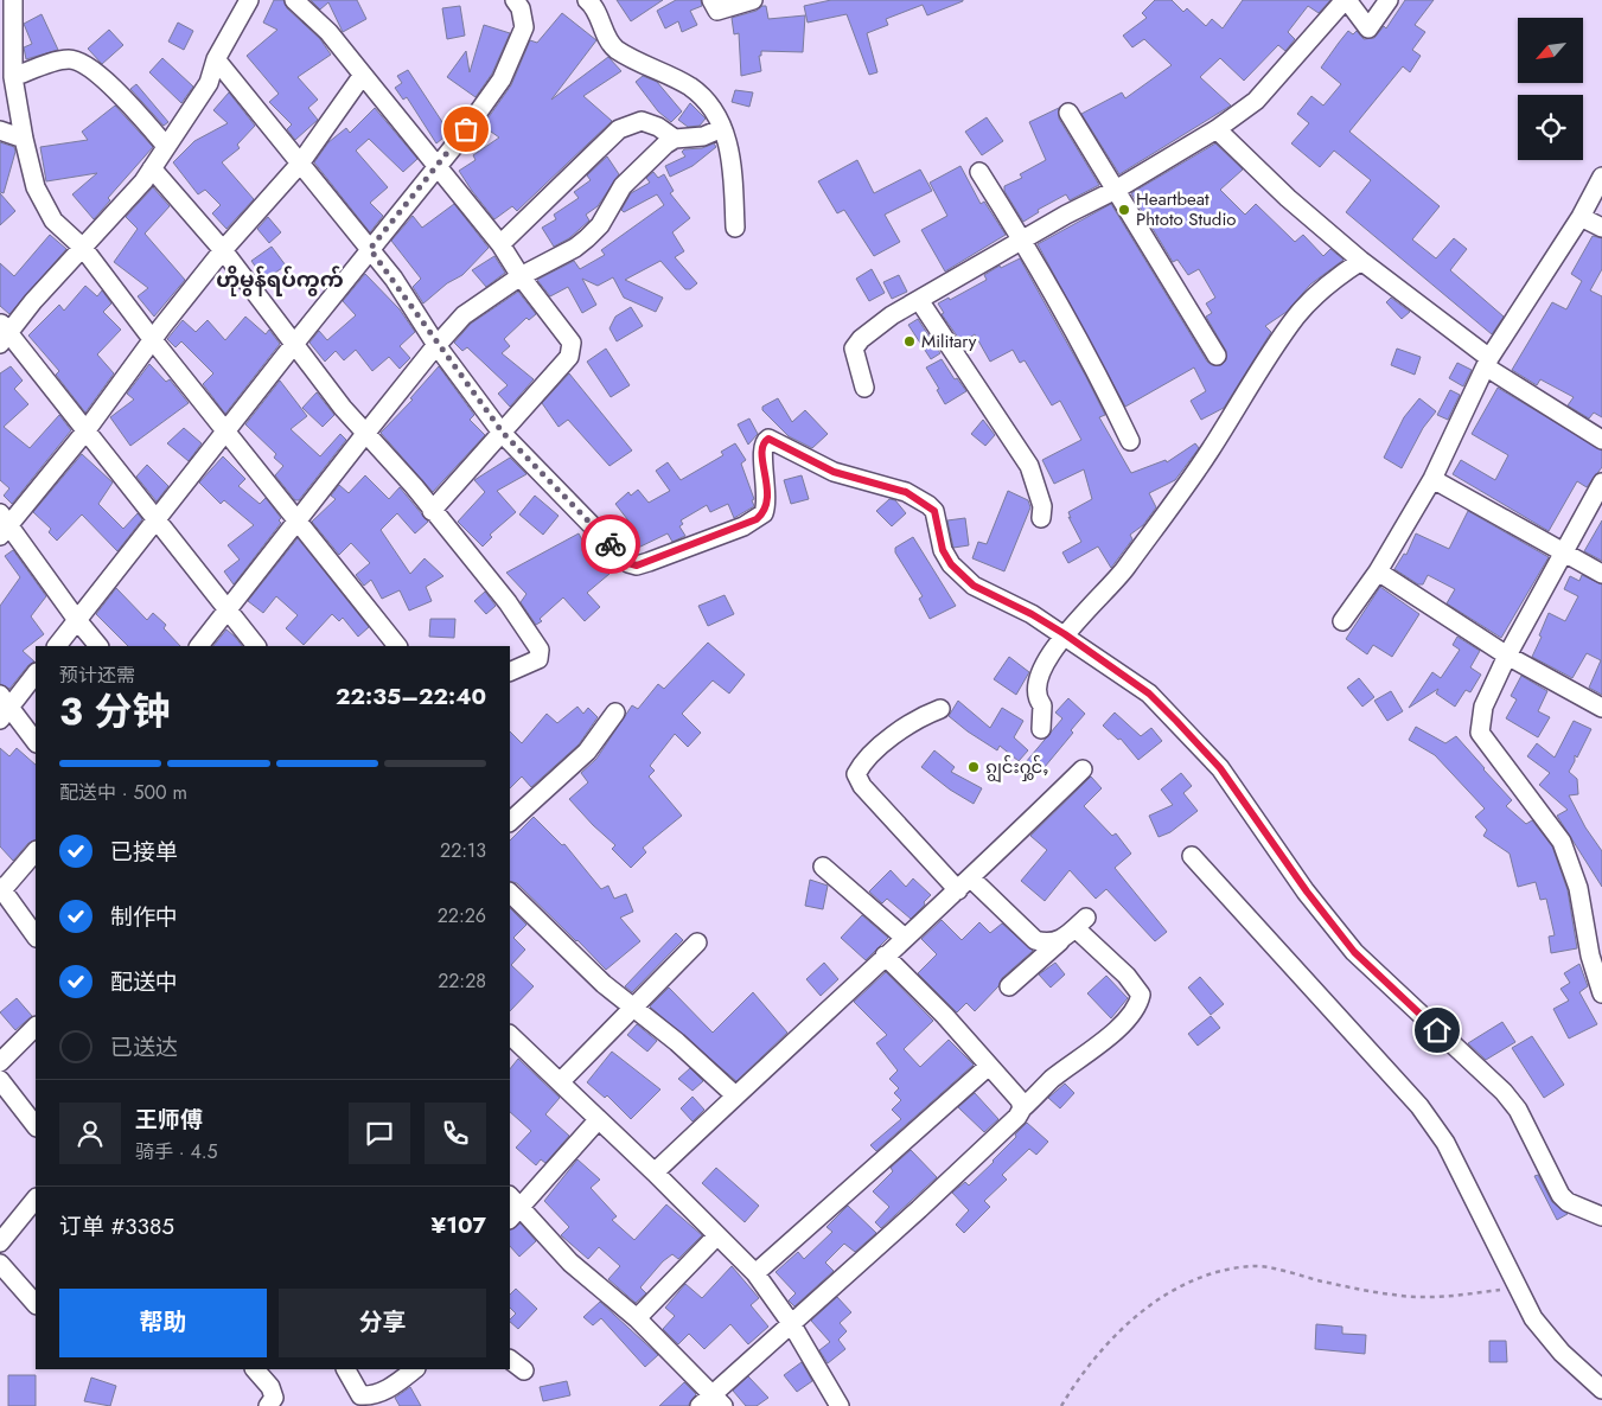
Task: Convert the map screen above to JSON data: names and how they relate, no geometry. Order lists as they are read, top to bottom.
{
  "districts": ["ဟိုမွန်ရပ်ကွက်"],
  "places": ["Heartbeat Phtoto Studio", "Military", "ၵျွင်းႁွင်ႇ"],
  "north": "bottom left",
  "page": {
    "heading": ["3 分钟", "预计还需", "22:35–22:40"],
    "panel": [
      "王师傅",
      "骑手 · 4.5",
      "订单 #3385",
      "¥107"
    ],
    "bar": "配送中 · 500 m",
    "list": [
      ["已接单", "22:13"],
      ["制作中", "22:26"],
      ["配送中", "22:28"],
      "已送达"
    ],
    "buttons": ["帮助", "分享"]
  }
}
